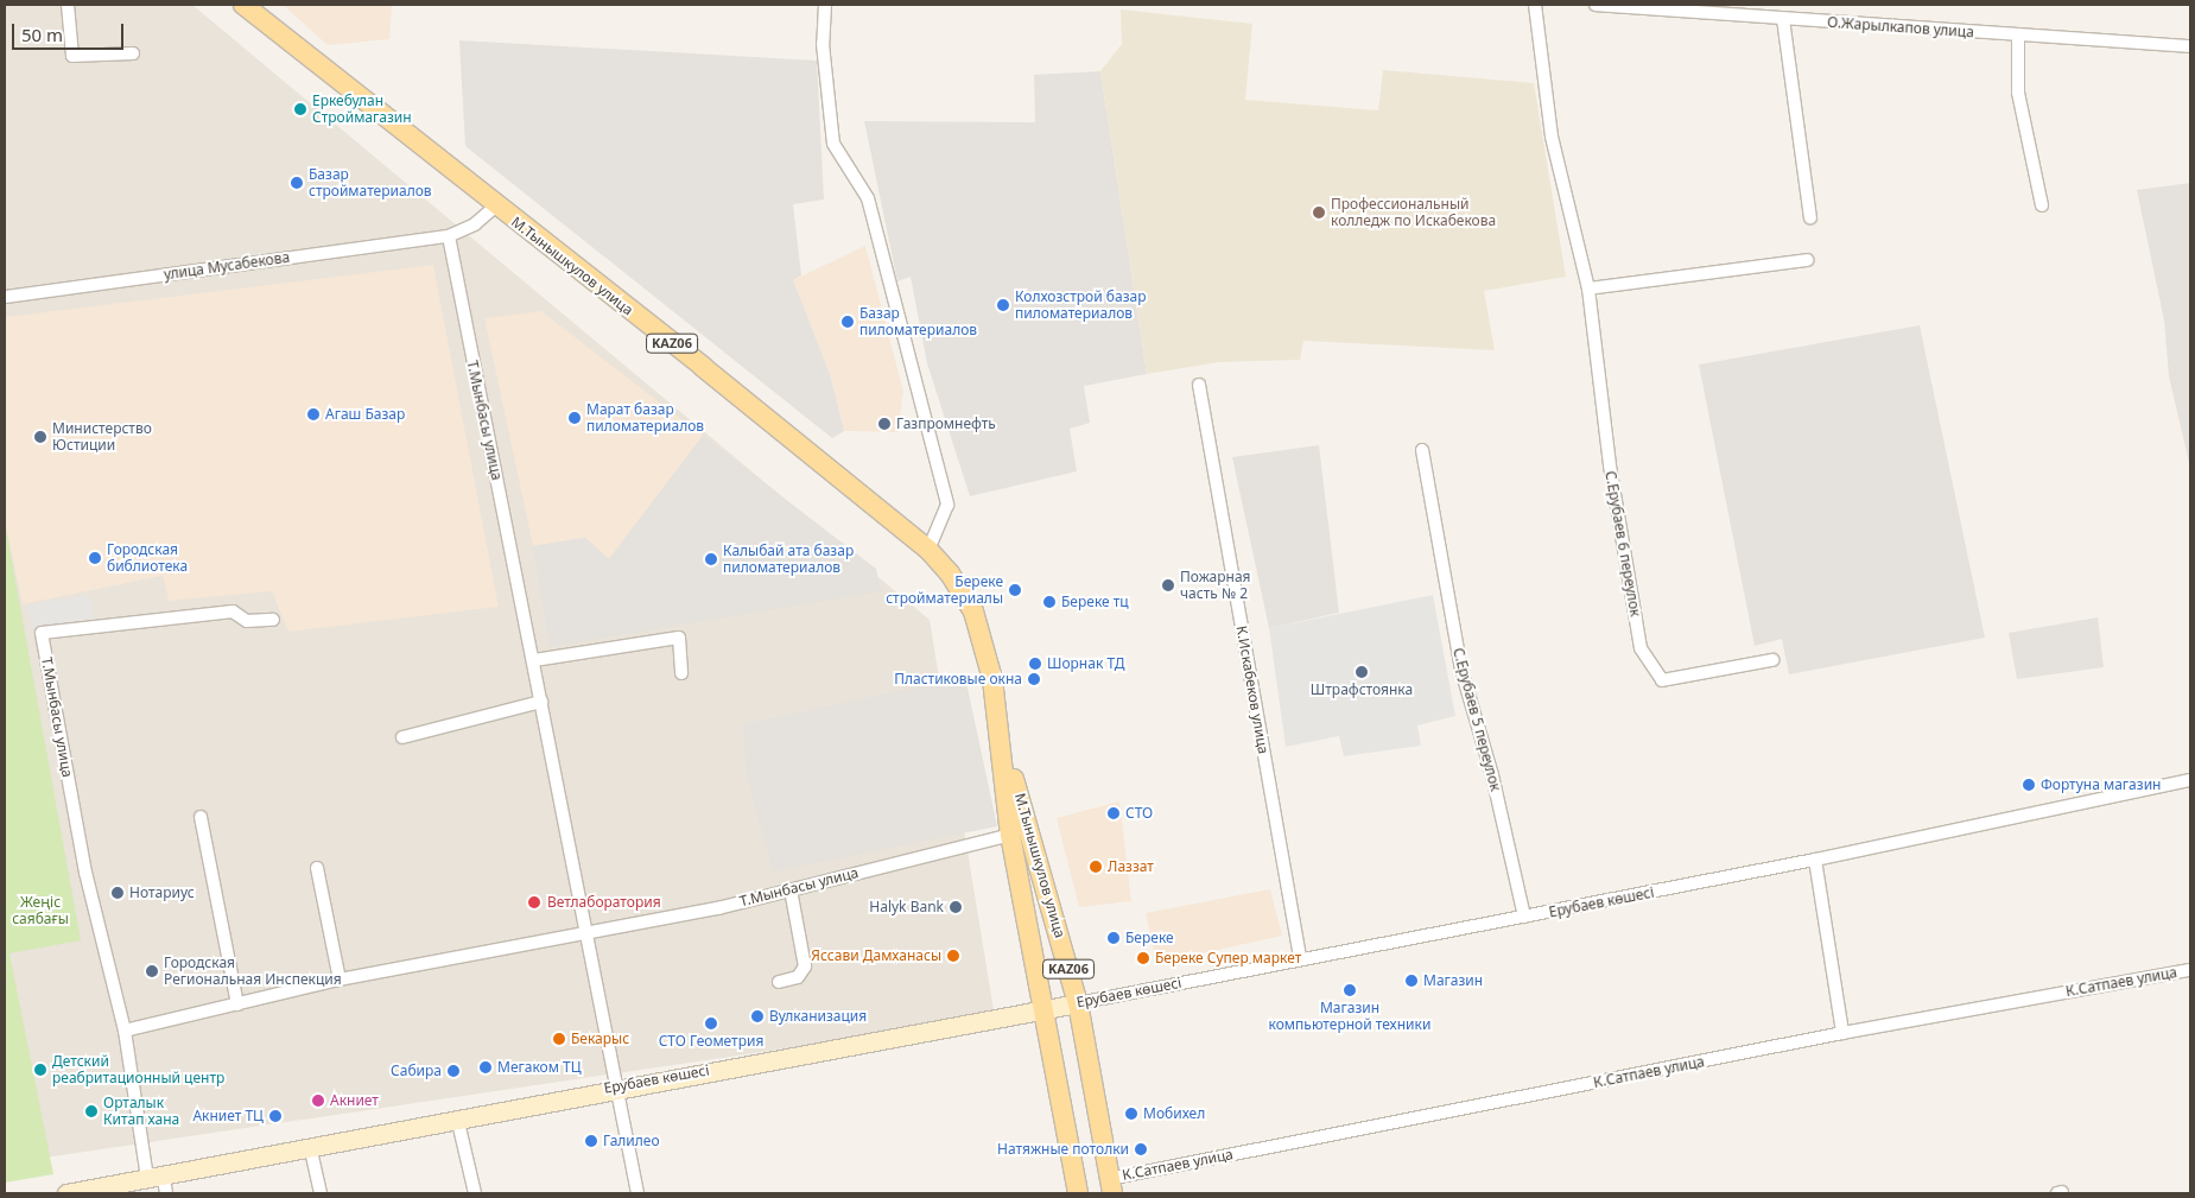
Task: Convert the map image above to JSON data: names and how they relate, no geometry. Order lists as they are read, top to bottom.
{
  "streets": {
    "main road": ["М.Тынышкулов улица", "KАZ06", "Ерубаев көшесі"],
    "street": [
      "О.Жарылкапов улица",
      "улица Мусабекова",
      "Т.Мынбасы улица",
      "С.Ерубаев 6 переулок",
      "К.Искабеков улица",
      "С.Ерубаев 5 переулок",
      "К.Сатпаев улица"
    ]
  },
  "crossings": [
    ["улица Мусабекова", "Т.Мынбасы улица"],
    ["М.Тынышкулов улица", "Т.Мынбасы улица"],
    ["М.Тынышкулов улица", "Ерубаев көшесі"],
    ["М.Тынышкулов улица", "К.Сатпаев улица"],
    ["Т.Мынбасы улица", "Ерубаев көшесі"],
    ["К.Искабеков улица", "Ерубаев көшесі"],
    ["С.Ерубаев 5 переулок", "Ерубаев көшесі"]
  ],
  "parks": ["Жеңіс саябағы"],
  "places": [
    "Еркебулан Строймагазин",
    "Базар стройматериалов",
    "Профессиональный колледж по Искабекова",
    "Колхозстрой базар пиломатериалов",
    "Базар пиломатериалов",
    "Агаш Базар",
    "Марат базар пиломатериалов",
    "Газпромнефть",
    "Министерство Юстиции",
    "Городская библиотека",
    "Калыбай ата базар пиломатериалов",
    "Пожарная часть № 2",
    "Береке стройматериалы",
    "Береке тц",
    "Шорнак ТД",
    "Штрафстоянка",
    "Пластиковые окна",
    "Фортуна магазин",
    "СТО",
    "Лаззат",
    "Нотариус",
    "Ветлаборатория",
    "Halyk Bank",
    "Береке",
    "Яссави Дамханасы",
    "Береке Супер маркет",
    "Городская Региональная Инспекция",
    "Магазин",
    "Магазин компьютерной техники",
    "Вулканизация",
    "СТО Геометрия",
    "Бекарыс",
    "Мегаком ТЦ",
    "Детский реабритационный центр",
    "Сабира",
    "Акниет",
    "Орталык Китап хана",
    "Мобихел",
    "Акниет ТЦ",
    "Галилео",
    "Натяжные потолки"
  ],
  "scale_bar": "50 m"
}
